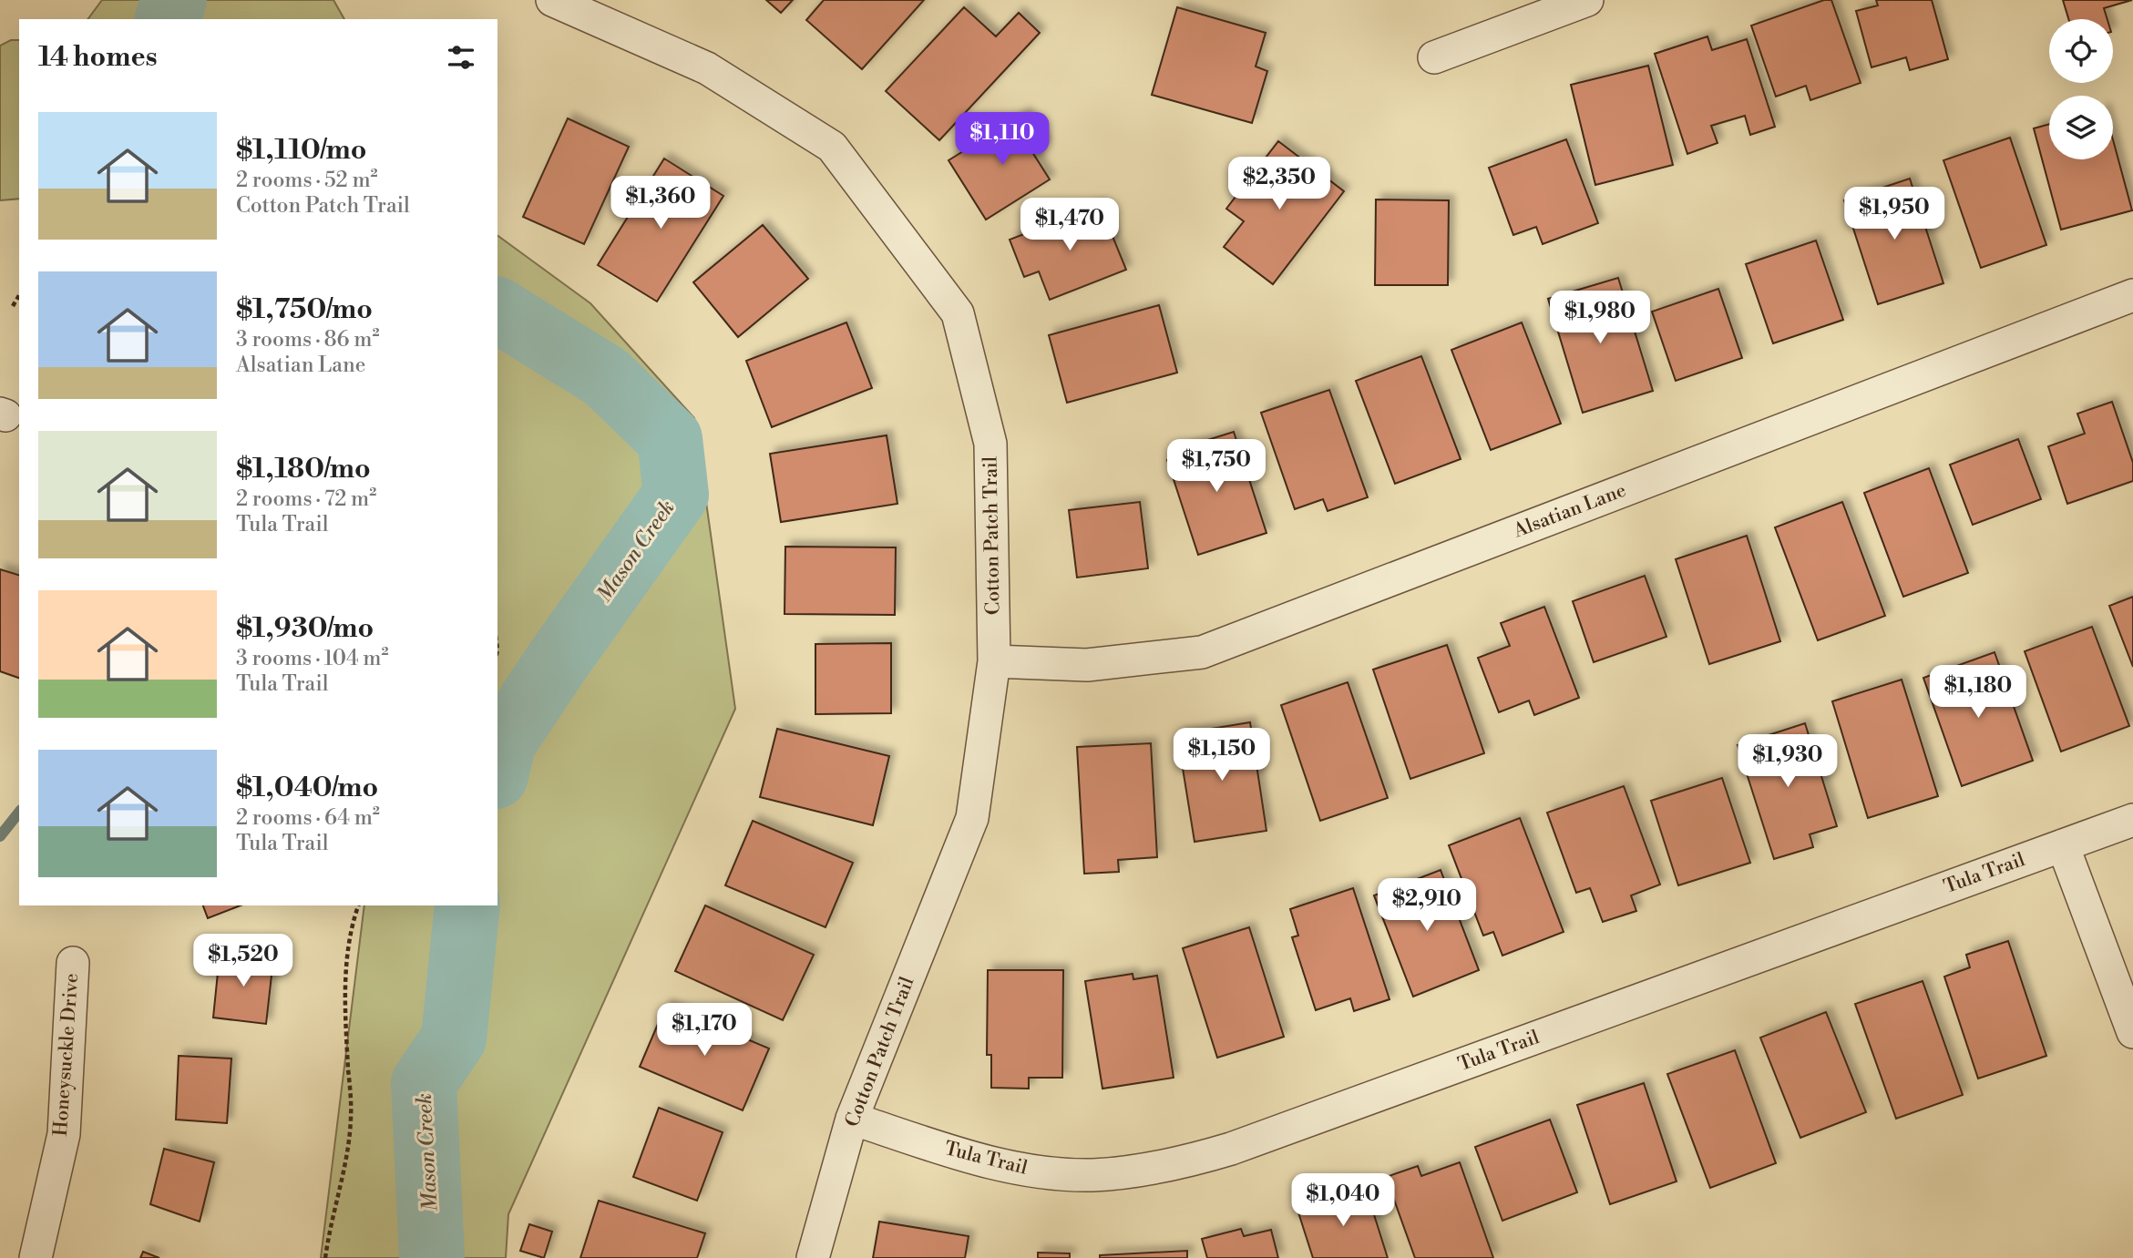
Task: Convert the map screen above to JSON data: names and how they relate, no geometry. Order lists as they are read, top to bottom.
{
  "streets": {
    "street": [
      "Alsatian Lane",
      "Cotton Patch Trail",
      "Tula Trail",
      "Honeysuckle Drive"
    ]
  },
  "crossings": [
    ["Alsatian Lane", "Cotton Patch Trail"],
    ["Cotton Patch Trail", "Tula Trail"]
  ],
  "water": ["Mason Creek"],
  "page": {
    "heading": "14 homes",
    "list": [
      {
        "name": "$1,110/mo",
        "note": "2 rooms · 52 m² · Cotton Patch Trail"
      },
      {
        "name": "$1,750/mo",
        "note": "3 rooms · 86 m² · Alsatian Lane"
      },
      {
        "name": "$1,180/mo",
        "note": "2 rooms · 72 m² · Tula Trail"
      },
      {
        "name": "$1,930/mo",
        "note": "3 rooms · 104 m² · Tula Trail"
      },
      {
        "name": "$1,040/mo",
        "note": "2 rooms · 64 m² · Tula Trail"
      }
    ],
    "price": [
      "$1,110",
      "$2,350",
      "$1,360",
      "$1,950",
      "$1,470",
      "$1,980",
      "$1,750",
      "$1,180",
      "$1,150",
      "$1,930",
      "$2,910",
      "$1,520",
      "$1,170",
      "$1,040"
    ]
  }
}
